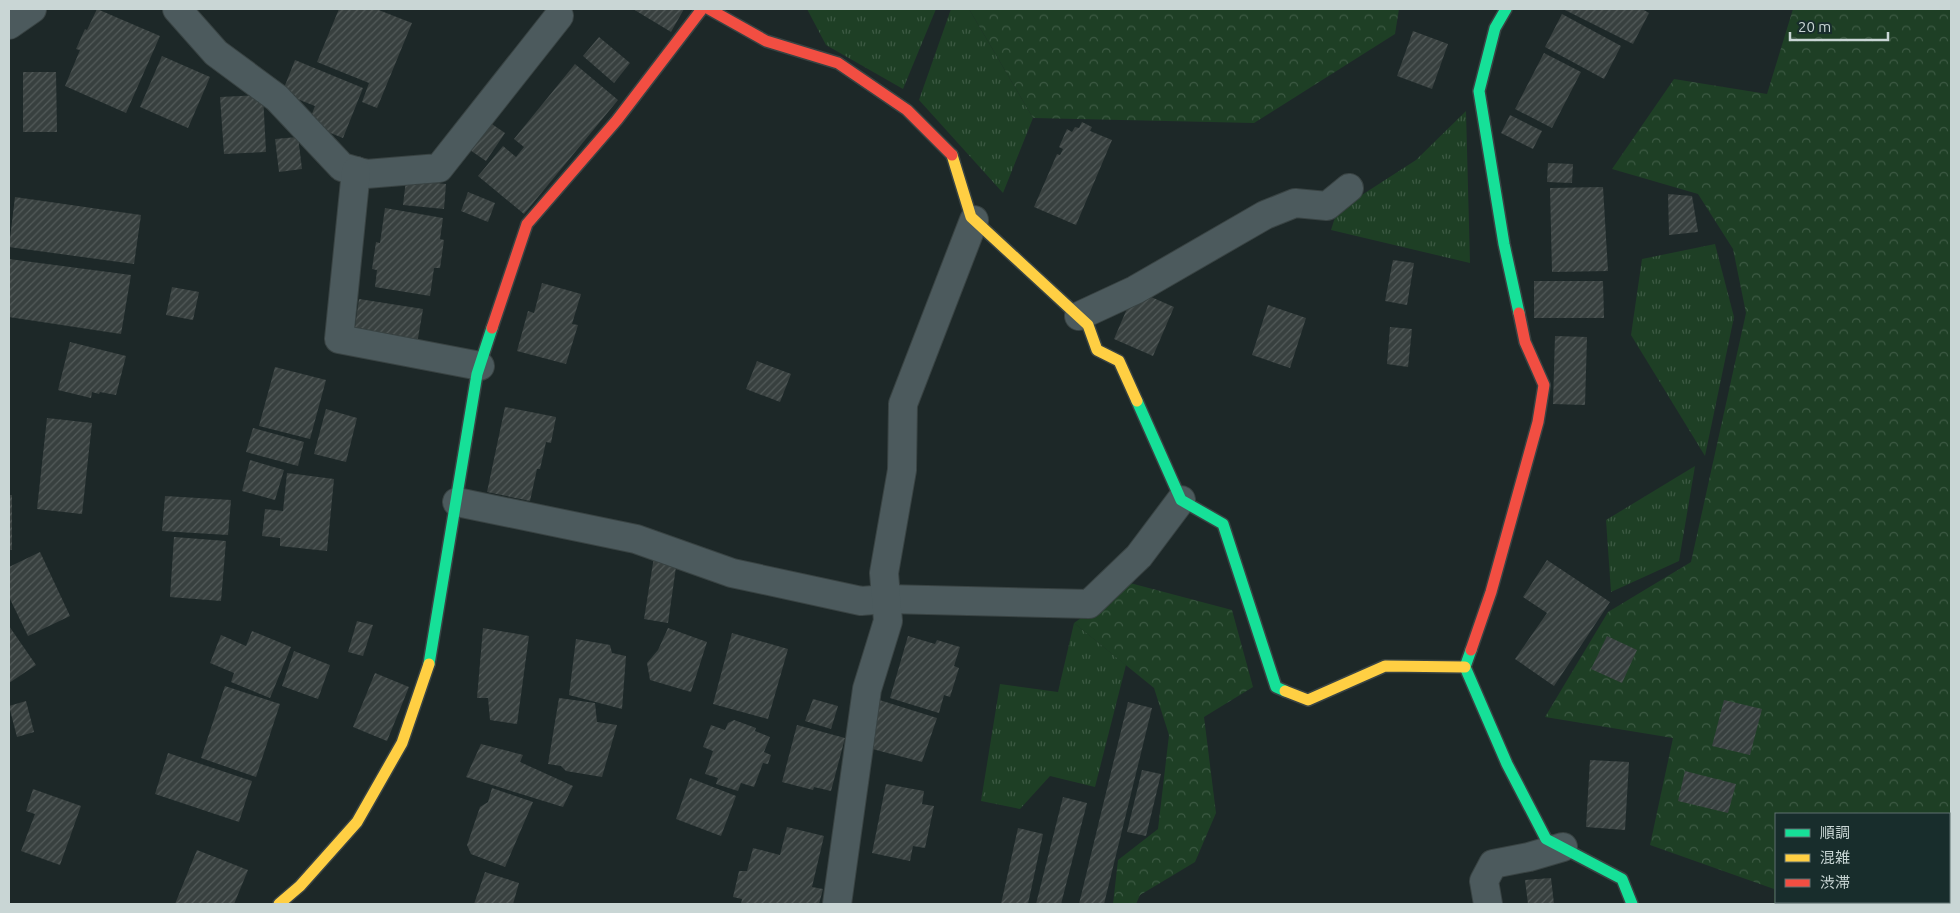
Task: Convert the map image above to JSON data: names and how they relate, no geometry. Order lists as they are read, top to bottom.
{
  "legend": ["順調", "混雑", "渋滞"],
  "scale_bar": "20 m"
}
